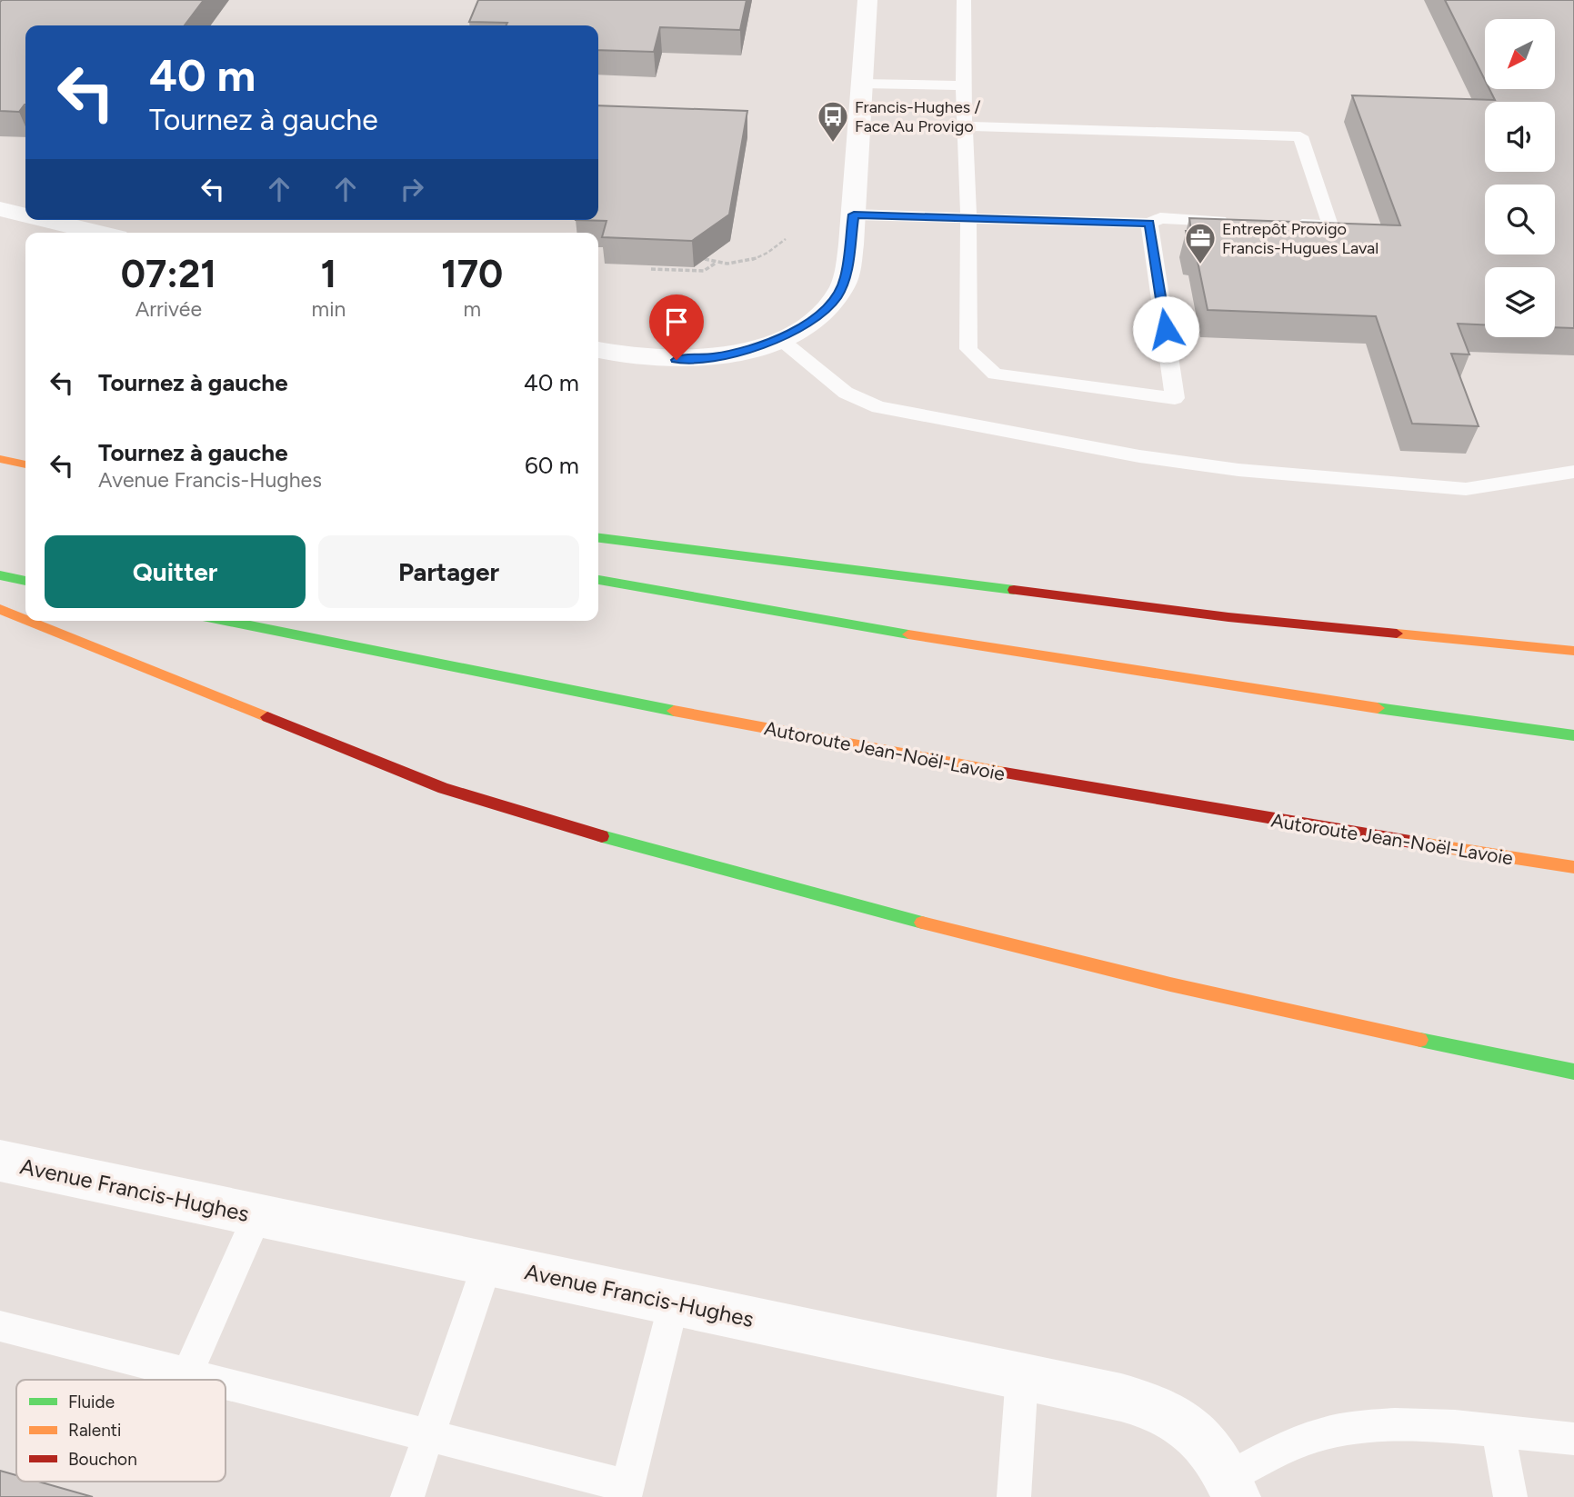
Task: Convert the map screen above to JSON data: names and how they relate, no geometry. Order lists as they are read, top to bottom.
{
  "streets": {
    "highway": ["Autoroute Jean-Noël-Lavoie"],
    "street": ["Avenue Francis-Hughes"]
  },
  "places": {
    "bus stop": ["Francis-Hughes / Face Au Provigo"],
    "office": ["Entrepôt Provigo Francis-Hugues Laval"]
  },
  "legend": ["Fluide", "Ralenti", "Bouchon"],
  "north": "bottom left",
  "page": {
    "turn": ["40 m", "Tournez à gauche"],
    "eta": [
      "07:21",
      "Arrivée",
      "1",
      "min",
      "170",
      "m"
    ],
    "list": [
      {
        "name": "Tournez à gauche",
        "value": "40 m"
      },
      {
        "name": "Tournez à gauche",
        "note": "Avenue Francis-Hughes",
        "value": "60 m"
      }
    ],
    "buttons": ["Quitter", "Partager"]
  }
}
